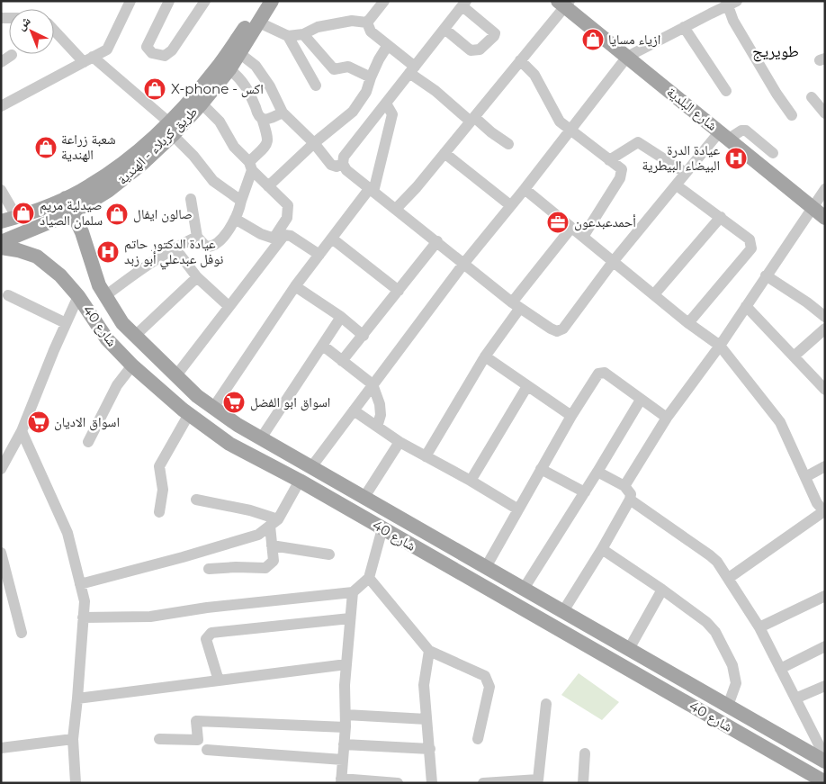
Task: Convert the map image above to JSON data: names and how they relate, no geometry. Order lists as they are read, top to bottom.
{
  "streets": {
    "main road": ["شارع البلدية", "طريق كربلاء - الهندية", "شارع 40"]
  },
  "crossings": [
    ["طريق كربلاء - الهندية", "شارع 40"]
  ],
  "districts": ["طويريج"],
  "places": {
    "shop": [
      "ازياء مسايا",
      "X-phone - اكس",
      "شعبة زراعة الهندية",
      "صيدلية مريم سلمان الصياد",
      "صالون ايفال"
    ],
    "hospital": ["عيادة الدرة البيضاء البيطرية", "عيادة الدكتور حاتم نوفل عبدعلي أبو زبد"],
    "office": ["أحمدعبدعون"],
    "supermarket": ["اسواق ابو الفضل", "اسواق الاديان"]
  },
  "north": "top left"
}
